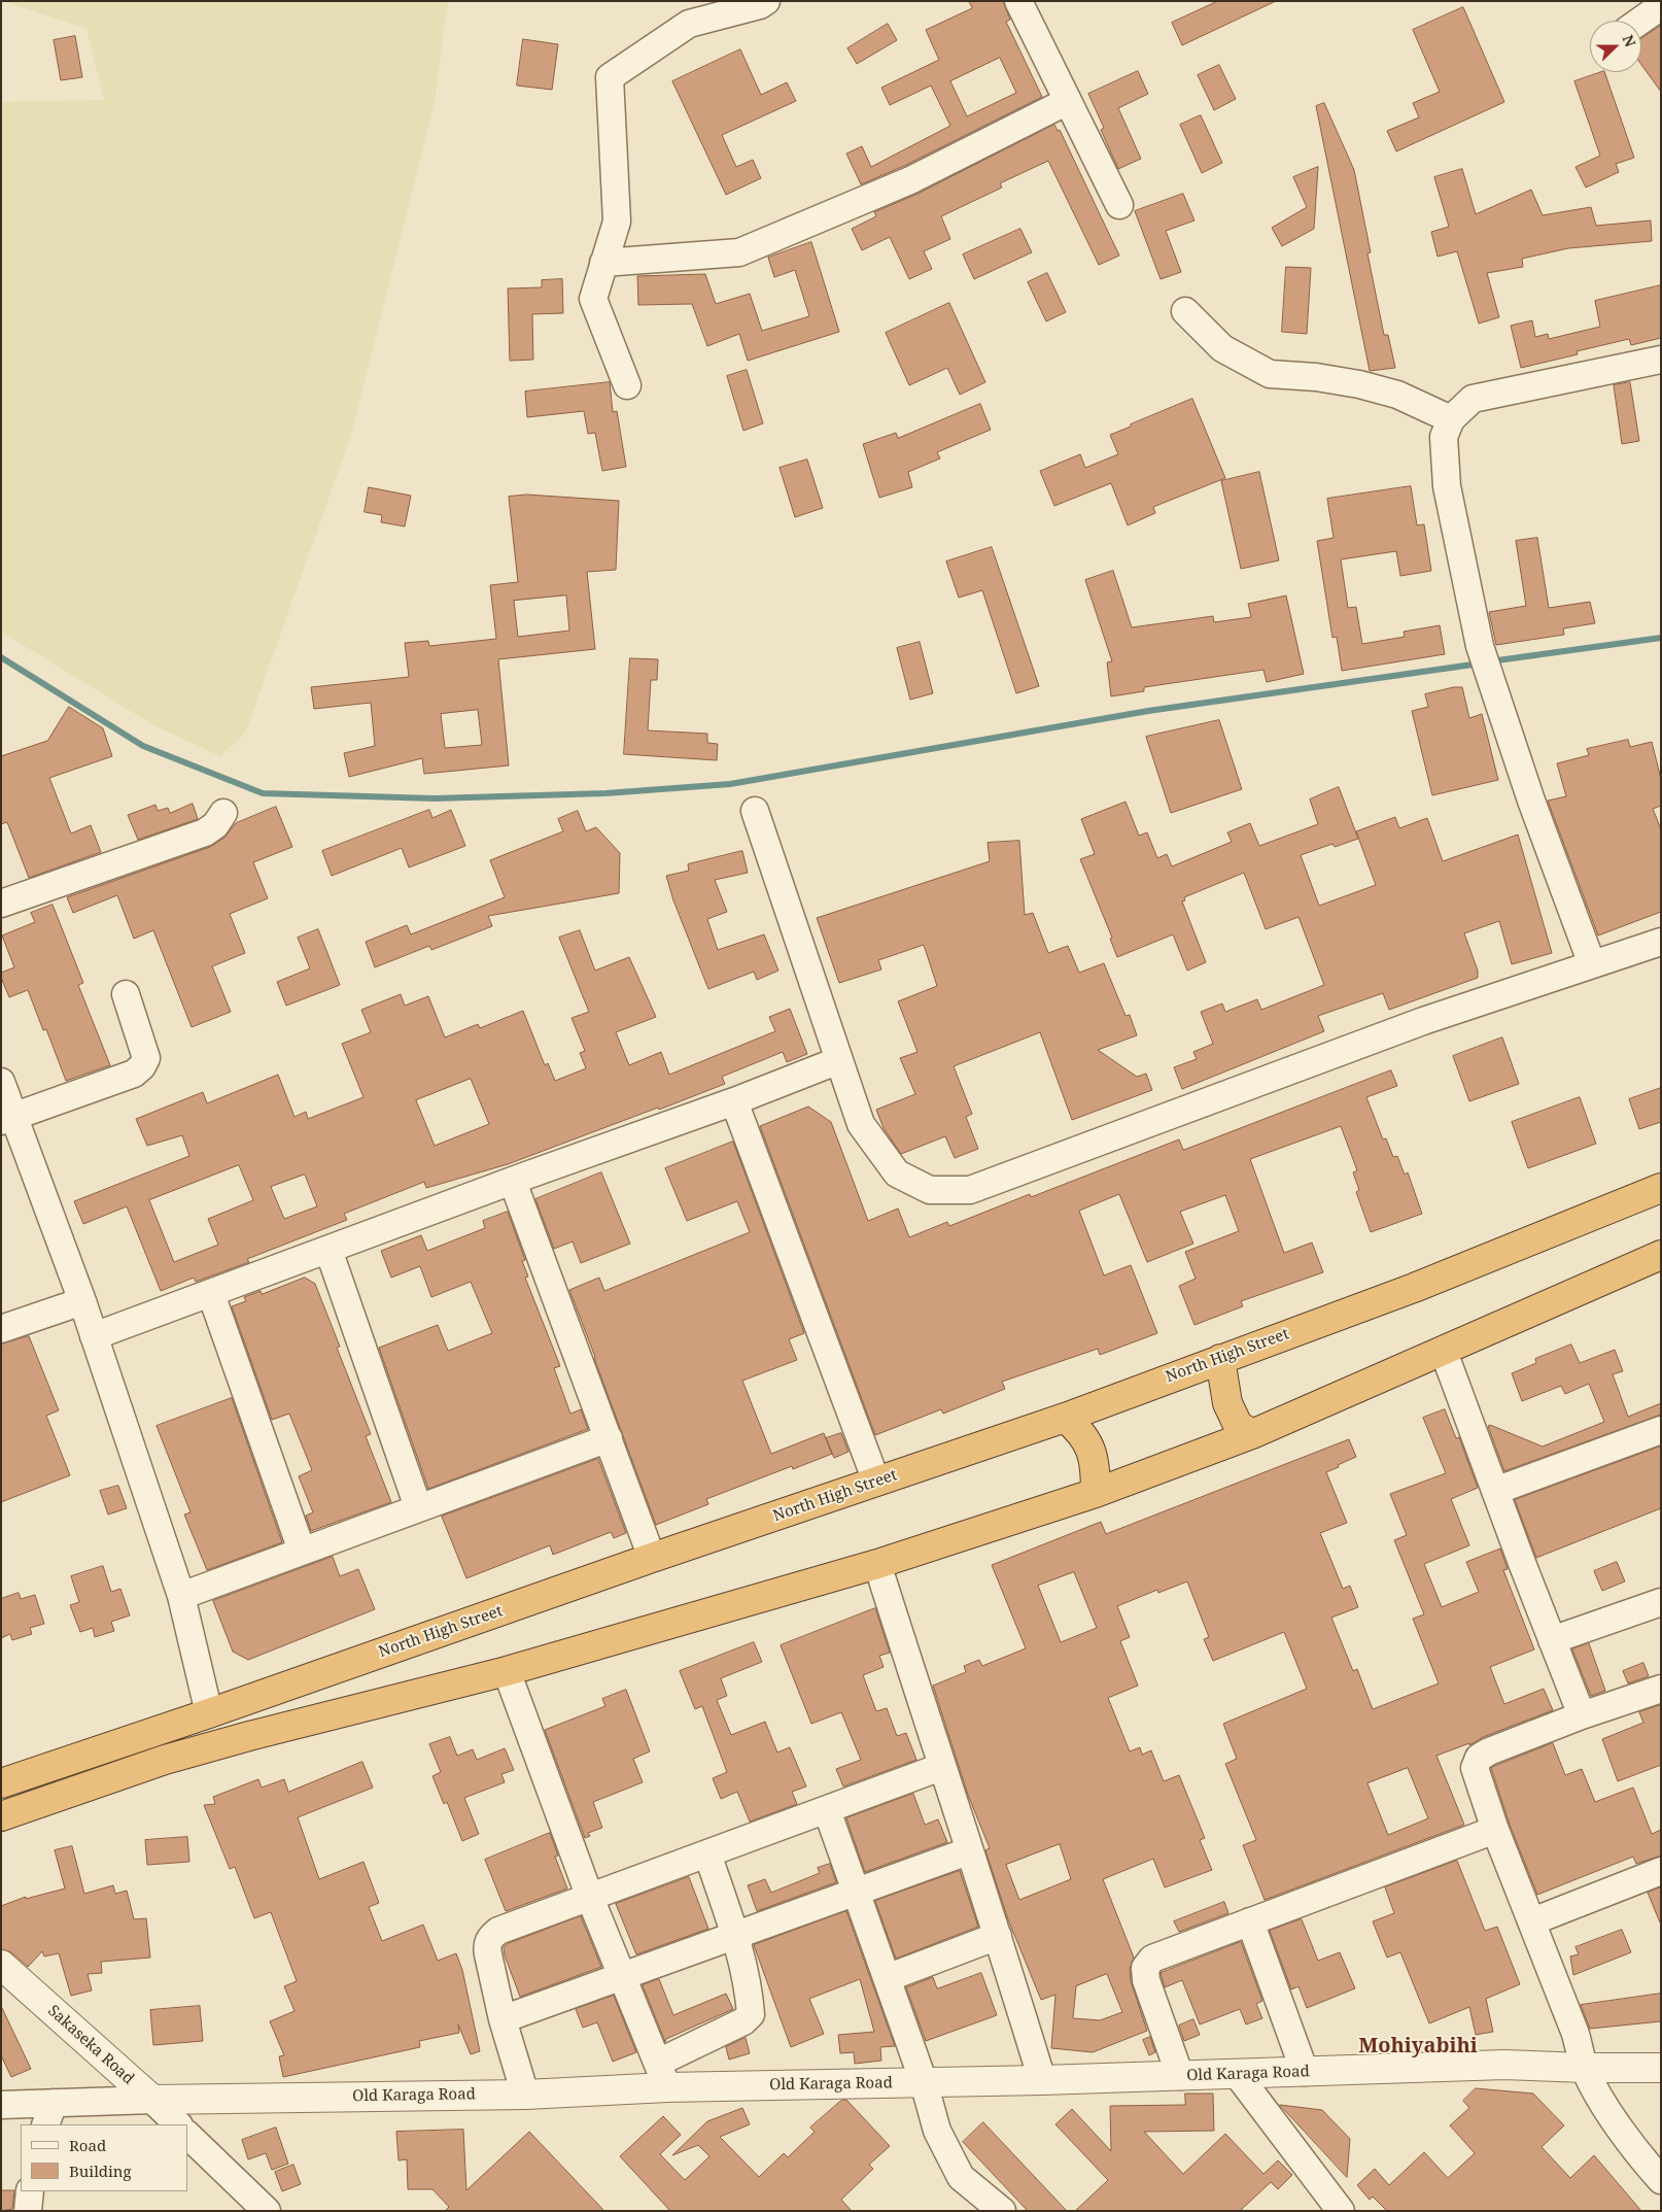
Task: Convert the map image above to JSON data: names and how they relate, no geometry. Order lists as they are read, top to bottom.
{
  "streets": {
    "highway": ["North High Street"],
    "street": ["Sakaseka Road", "Old Karaga Road"]
  },
  "crossings": [
    ["Sakaseka Road", "Old Karaga Road"]
  ],
  "districts": ["Mohiyabihi"],
  "legend": ["Road", "Building"],
  "north": "right"
}
